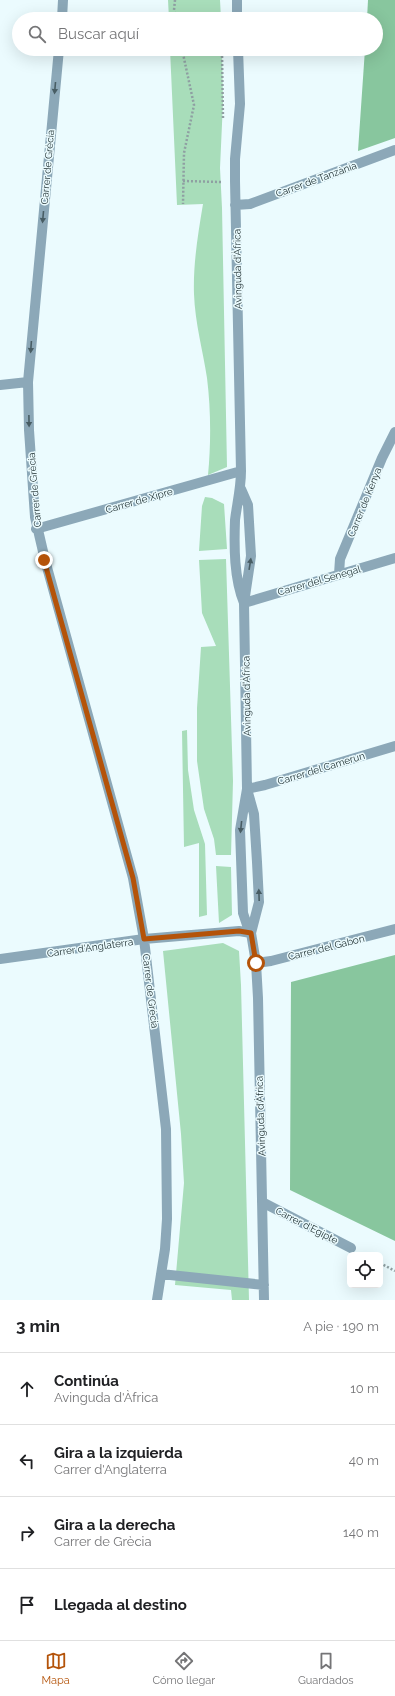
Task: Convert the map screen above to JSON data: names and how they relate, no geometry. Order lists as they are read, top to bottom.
{
  "streets": {
    "street": [
      "Carrer de Grècia",
      "Carrer de Tanzània",
      "Avinguda d'Àfrica",
      "Carrer de Xipre",
      "Carrer de Kenya",
      "Carrer del Senegal",
      "Carrer del Camerun",
      "Carrer d'Anglaterra",
      "Carrer del Gabon",
      "Carrer d'Egipte"
    ]
  },
  "crossings": [
    ["Carrer de Grècia", "Carrer de Xipre"],
    ["Carrer de Grècia", "Carrer d'Anglaterra"],
    ["Carrer de Tanzània", "Avinguda d'Àfrica"],
    ["Avinguda d'Àfrica", "Carrer de Xipre"],
    ["Avinguda d'Àfrica", "Carrer del Senegal"],
    ["Avinguda d'Àfrica", "Carrer del Camerun"],
    ["Avinguda d'Àfrica", "Carrer d'Anglaterra"],
    ["Avinguda d'Àfrica", "Carrer del Gabon"],
    ["Avinguda d'Àfrica", "Carrer d'Egipte"],
    ["Carrer de Kenya", "Carrer del Senegal"]
  ],
  "one_way": ["Carrer de Grècia"],
  "page": {
    "search": "Buscar aquí",
    "heading": ["3 min", "A pie · 190 m"],
    "list": [
      ["Continúa", "Avinguda d'Àfrica", "10 m"],
      ["Gira a la izquierda", "Carrer d'Anglaterra", "40 m"],
      ["Gira a la derecha", "Carrer de Grècia", "140 m"],
      "Llegada al destino"
    ],
    "nav": ["Mapa", "Cómo llegar", "Guardados"]
  }
}
